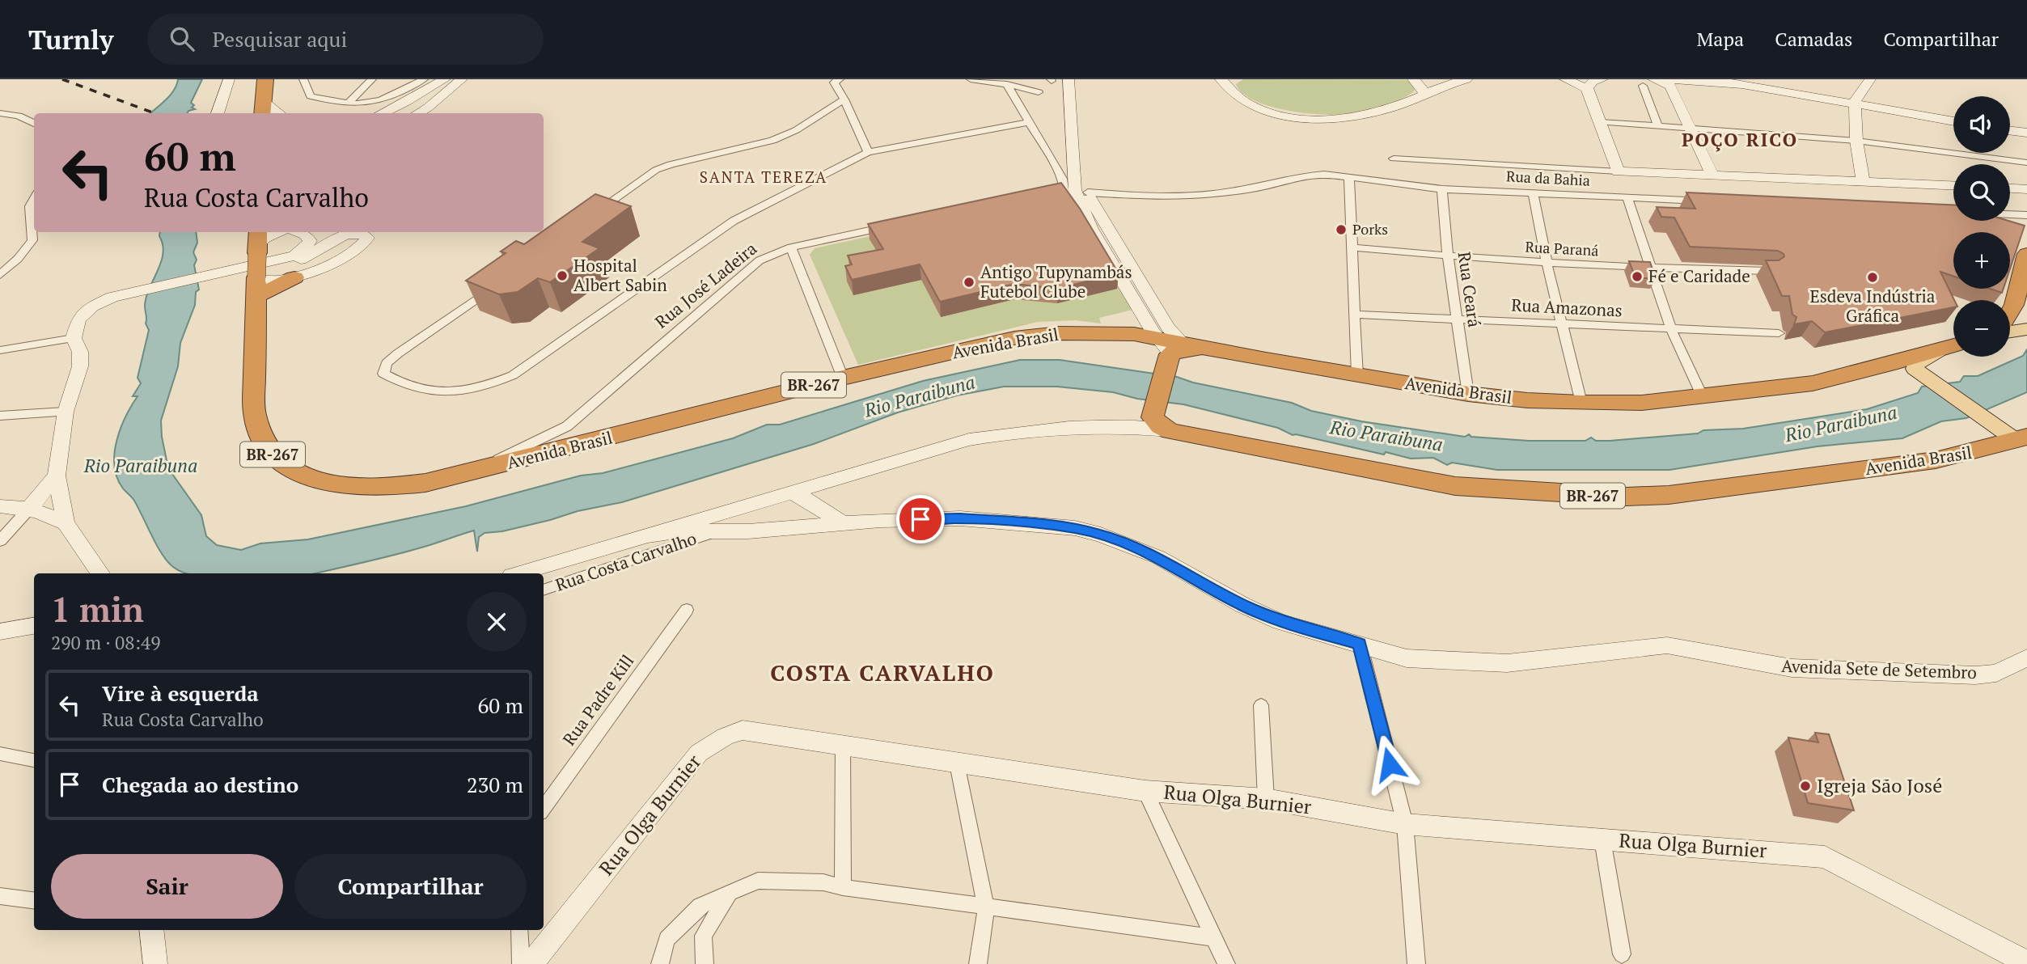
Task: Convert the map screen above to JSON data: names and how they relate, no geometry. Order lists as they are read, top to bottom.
{
  "streets": {
    "highway": ["Avenida Brasil", "BR-267"],
    "main road": [
      "Rua da Bahia",
      "Rua Costa Carvalho",
      "Avenida Sete de Setembro",
      "Rua Olga Burnier"
    ],
    "street": [
      "Rua Paraná",
      "Rua José Ladeira",
      "Rua Ceará",
      "Rua Amazonas",
      "Rua Padre Kill"
    ]
  },
  "crossings": [
    ["Rua da Bahia", "Rua Ceará"],
    ["Rua Paraná", "Rua Ceará"],
    ["Rua José Ladeira", "Avenida Brasil"],
    ["Rua Ceará", "Rua Amazonas"],
    ["Rua Ceará", "Avenida Brasil"],
    ["Avenida Brasil", "BR-267"],
    ["Avenida Brasil", "Rua Costa Carvalho"],
    ["Rua Costa Carvalho", "Avenida Sete de Setembro"]
  ],
  "districts": ["POÇO RICO", "SANTA TEREZA", "COSTA CARVALHO"],
  "water": ["Rio Paraibuna"],
  "places": [
    "Porks",
    "Hospital Albert Sabin",
    "Fé e Caridade",
    "Esdeva Indústria Gráfica",
    "Antigo Tupynambás Futebol Clube",
    "Igreja São José"
  ],
  "page": {
    "header": "Turnly",
    "search": "Pesquisar aqui",
    "nav": ["Mapa", "Camadas", "Compartilhar"],
    "map_buttons": ["+", "−"],
    "turn": ["60 m", "Rua Costa Carvalho"],
    "heading": ["1 min", "290 m · 08:49"],
    "list": [
      {
        "name": "Vire à esquerda",
        "note": "Rua Costa Carvalho",
        "value": "60 m"
      },
      {
        "name": "Chegada ao destino",
        "value": "230 m"
      }
    ],
    "buttons": ["Sair", "Compartilhar"]
  }
}
